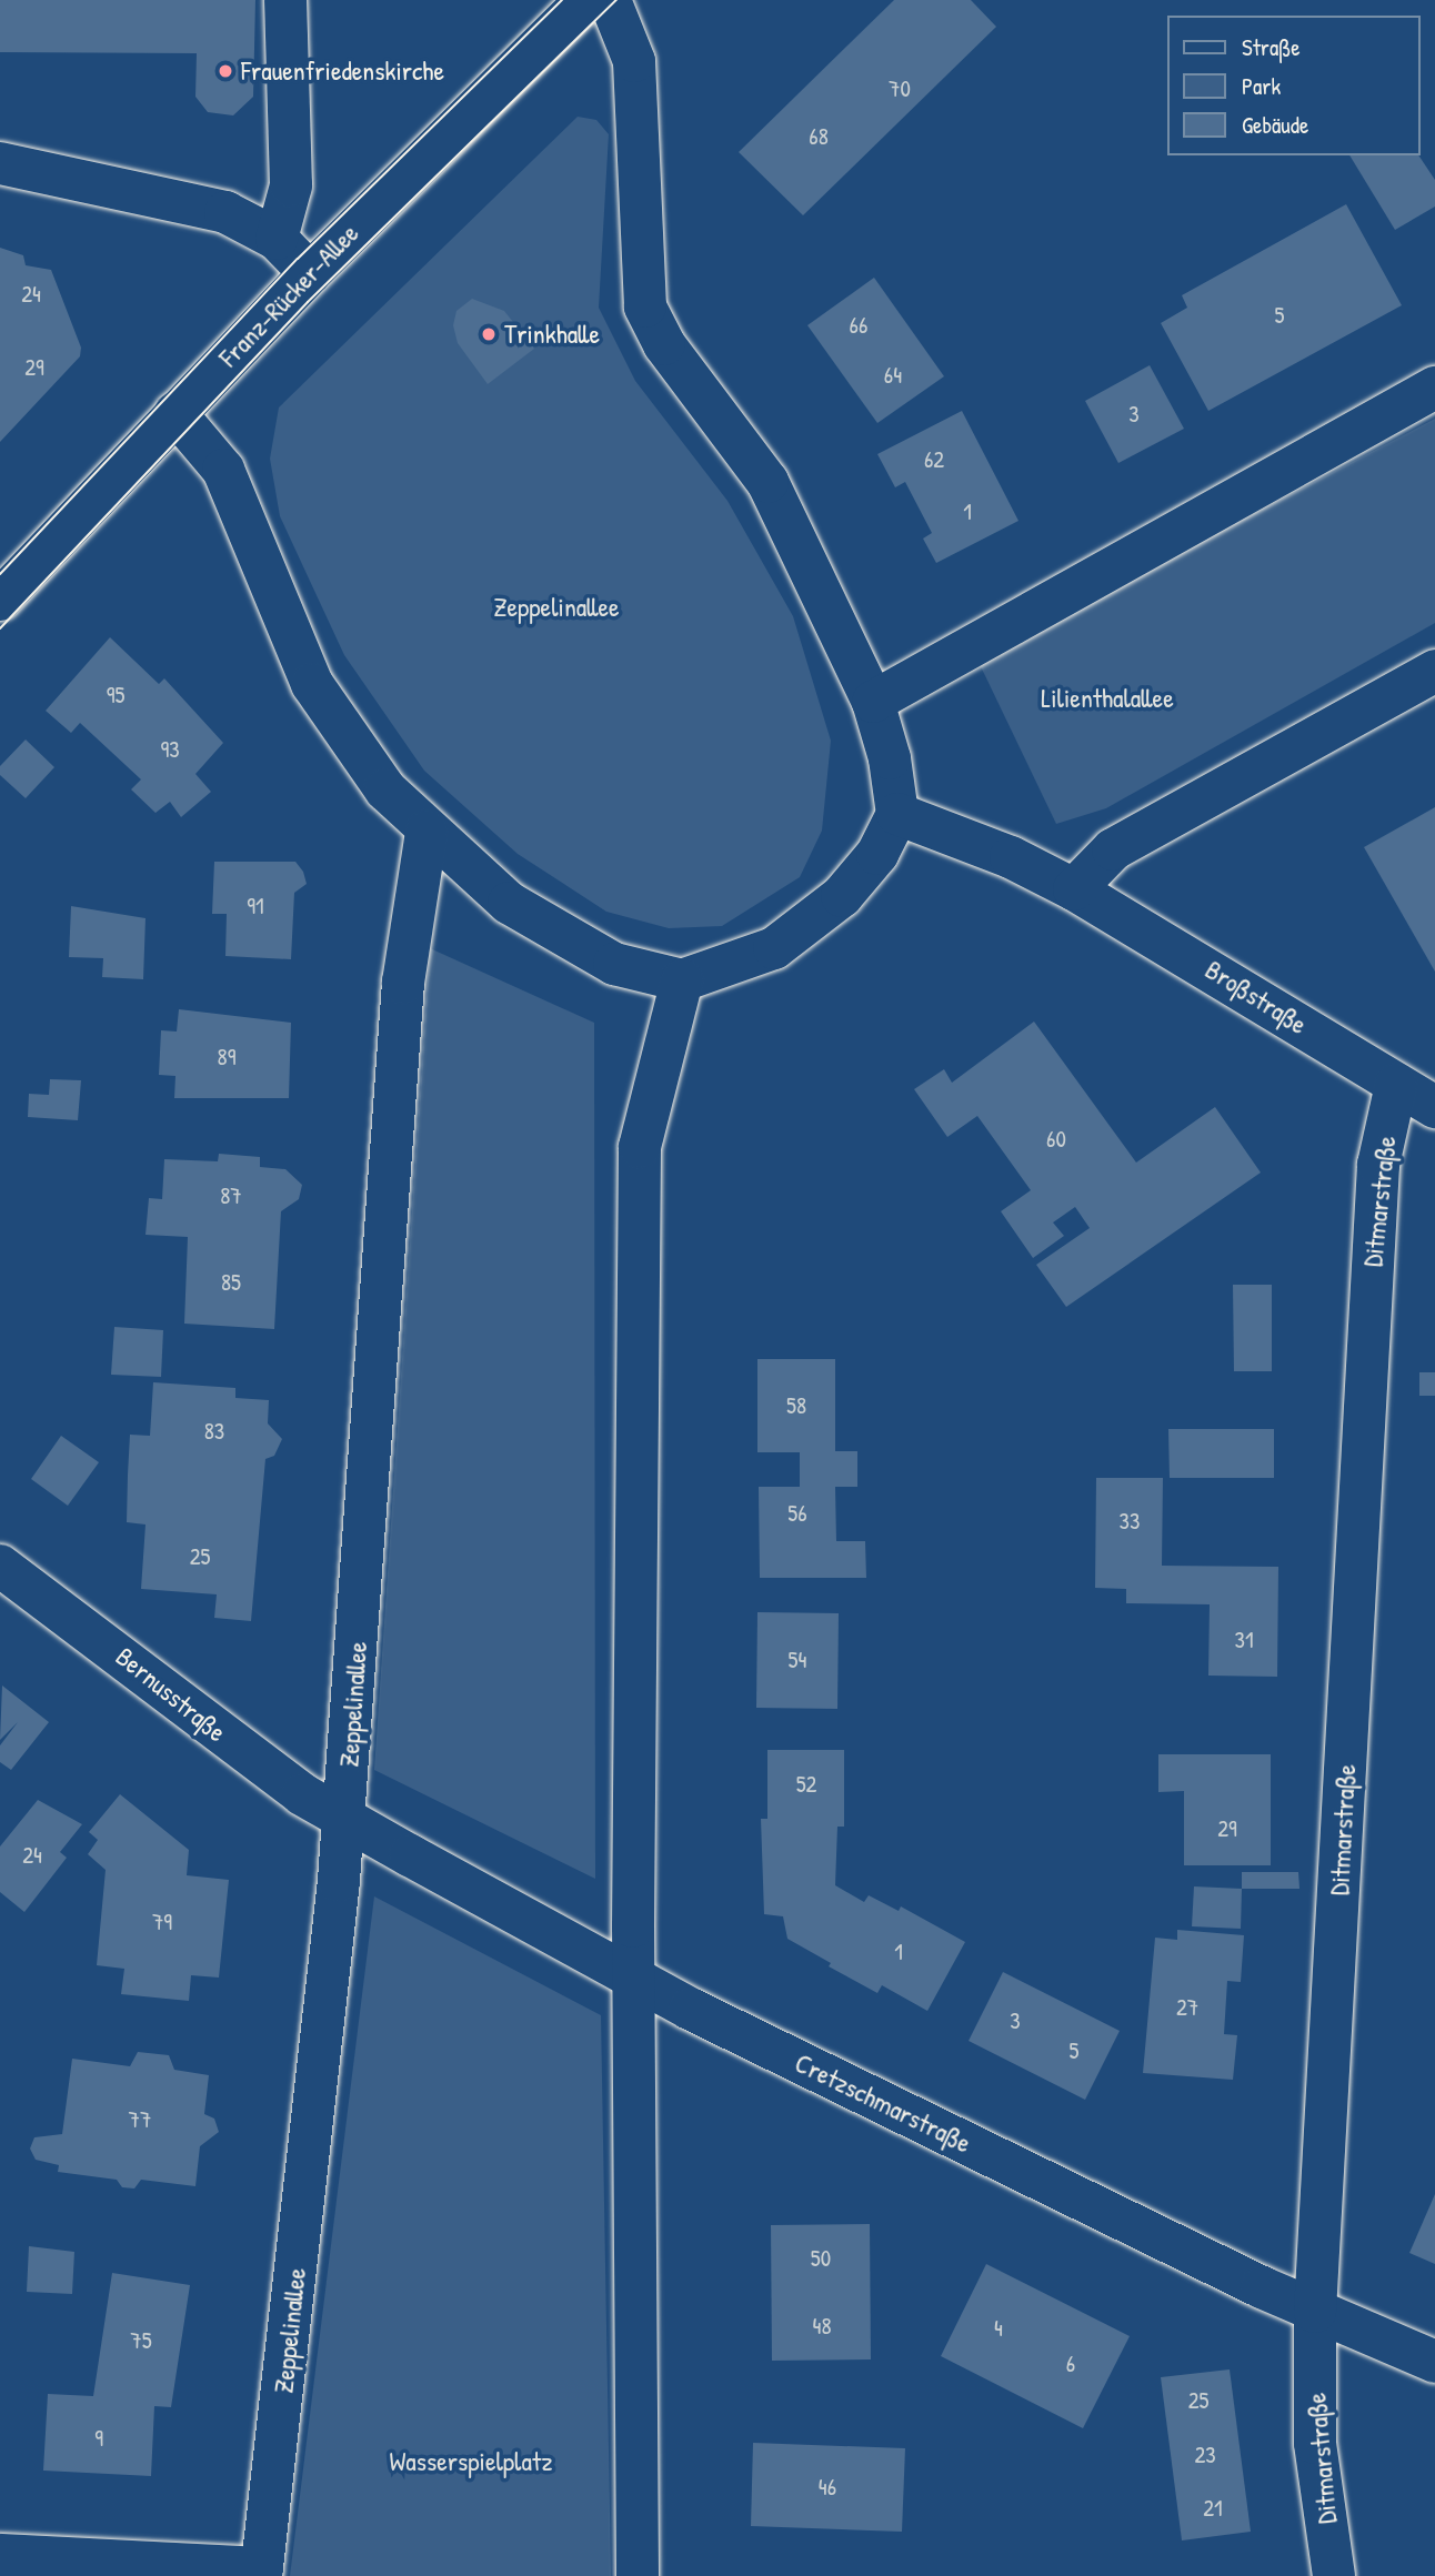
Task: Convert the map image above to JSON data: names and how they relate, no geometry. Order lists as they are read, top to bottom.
{
  "streets": {
    "street": [
      "Franz-Rücker-Allee",
      "Broßstraße",
      "Ditmarstraße",
      "Bernusstraße",
      "Zeppelinallee",
      "Cretzschmarstraße"
    ]
  },
  "crossings": [
    ["Broßstraße", "Ditmarstraße"],
    ["Ditmarstraße", "Cretzschmarstraße"],
    ["Bernusstraße", "Zeppelinallee"],
    ["Bernusstraße", "Cretzschmarstraße"],
    ["Zeppelinallee", "Cretzschmarstraße"]
  ],
  "parks": ["Zeppelinallee", "Lilienthalallee", "Wasserspielplatz"],
  "places": ["Frauenfriedenskirche", "Trinkhalle"],
  "house_numbers": [
    "70",
    "68",
    "24",
    "5",
    "66",
    "29",
    "64",
    "3",
    "62",
    "1",
    "95",
    "93",
    "91",
    "89",
    "60",
    "87",
    "85",
    "58",
    "83",
    "56",
    "33",
    "25",
    "31",
    "54",
    "52",
    "29",
    "24",
    "79",
    "1",
    "27",
    "3",
    "5",
    "77",
    "50",
    "48",
    "4",
    "75",
    "6",
    "25",
    "9",
    "23",
    "46",
    "21"
  ],
  "legend": ["Straße", "Park", "Gebäude"]
}
